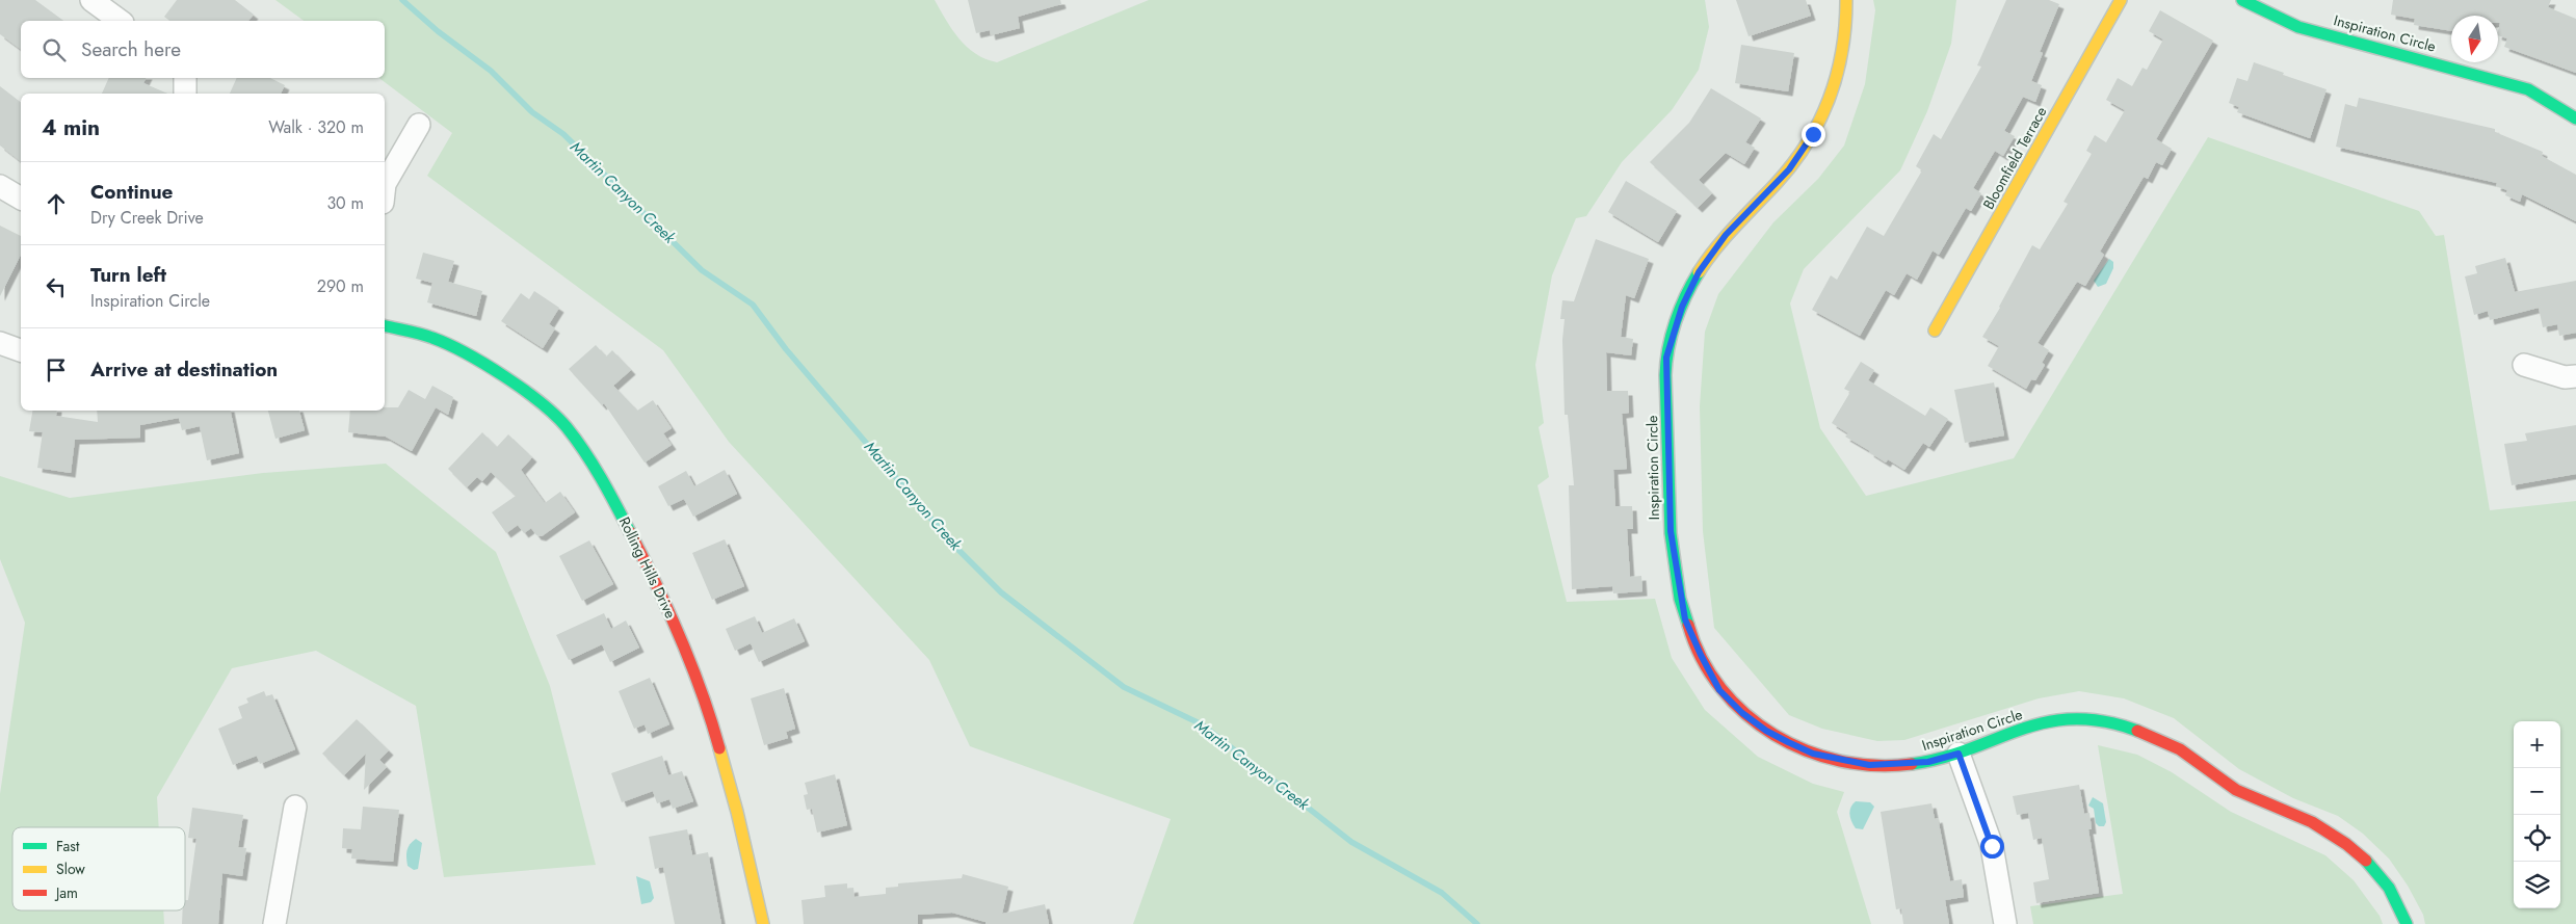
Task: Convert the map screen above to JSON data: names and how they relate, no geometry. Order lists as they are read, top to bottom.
{
  "streets": {
    "street": ["Inspiration Circle", "Bloomfield Terrace", "Rolling Hills Drive"]
  },
  "water": ["Martin Canyon Creek"],
  "legend": ["Fast", "Slow", "Jam"],
  "north": "bottom",
  "page": {
    "search": "Search here",
    "heading": ["4 min", "Walk · 320 m"],
    "list": [
      ["Continue", "Dry Creek Drive", "30 m"],
      ["Turn left", "Inspiration Circle", "290 m"],
      "Arrive at destination"
    ],
    "map_buttons": ["+", "−"]
  }
}
